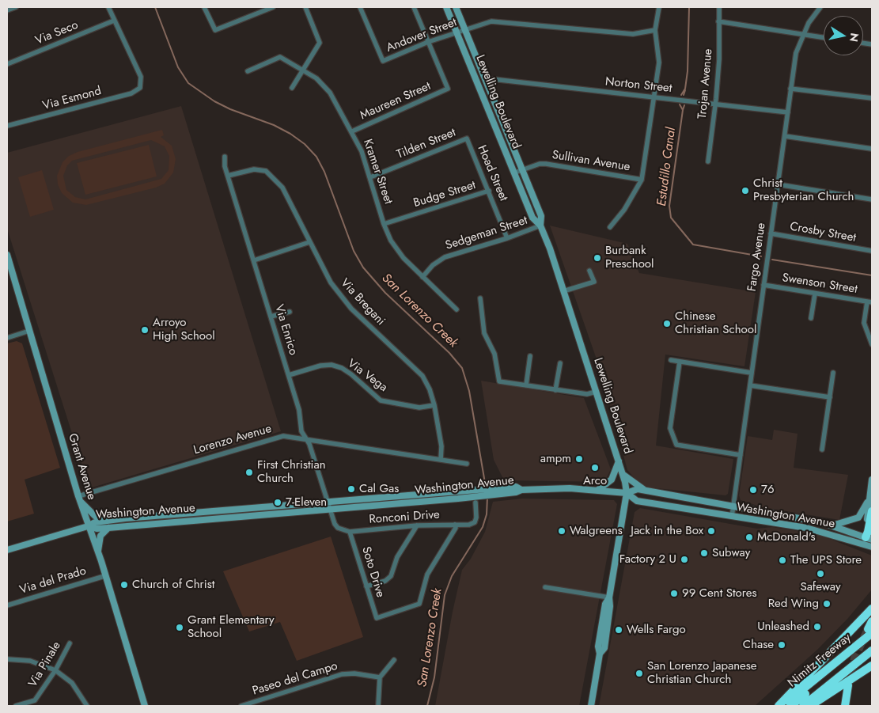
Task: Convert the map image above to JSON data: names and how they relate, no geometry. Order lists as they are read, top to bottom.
{
  "streets": {
    "highway": ["Nimitz Freeway"],
    "main road": ["Lewelling Boulevard", "Grant Avenue", "Washington Avenue"],
    "street": [
      "Via Seco",
      "Andover Street",
      "Trojan Avenue",
      "Norton Street",
      "Via Esmond",
      "Maureen Street",
      "Tilden Street",
      "Sullivan Avenue",
      "Kramer Street",
      "Hoad Street",
      "Budge Street",
      "Crosby Street",
      "Sedgeman Street",
      "Fargo Avenue",
      "Swenson Street",
      "Via Bregani",
      "Via Enrico",
      "Via Vega",
      "Lorenzo Avenue",
      "Ronconi Drive",
      "Soto Drive",
      "Via del Prado",
      "Via Pinale",
      "Paseo del Campo"
    ]
  },
  "crossings": [
    ["Via Seco", "Via Esmond"],
    ["Andover Street", "Maureen Street"],
    ["Andover Street", "Lewelling Boulevard"],
    ["Trojan Avenue", "Norton Street"],
    ["Norton Street", "Lewelling Boulevard"],
    ["Norton Street", "Fargo Avenue"],
    ["Maureen Street", "Kramer Street"],
    ["Lewelling Boulevard", "Sullivan Avenue"],
    ["Lewelling Boulevard", "Sedgeman Street"],
    ["Lewelling Boulevard", "Washington Avenue"],
    ["Tilden Street", "Kramer Street"],
    ["Tilden Street", "Hoad Street"],
    ["Kramer Street", "Budge Street"],
    ["Kramer Street", "Sedgeman Street"],
    ["Hoad Street", "Budge Street"],
    ["Hoad Street", "Sedgeman Street"],
    ["Crosby Street", "Fargo Avenue"],
    ["Fargo Avenue", "Swenson Street"],
    ["Fargo Avenue", "Washington Avenue"],
    ["Via Bregani", "Via Enrico"],
    ["Via Bregani", "Via Vega"],
    ["Via Bregani", "Lorenzo Avenue"],
    ["Via Enrico", "Via Vega"],
    ["Via Enrico", "Lorenzo Avenue"],
    ["Via Enrico", "Washington Avenue"],
    ["Lorenzo Avenue", "Grant Avenue"],
    ["Grant Avenue", "Washington Avenue"],
    ["Grant Avenue", "Via del Prado"],
    ["Ronconi Drive", "Soto Drive"]
  ],
  "water": ["Estudillo Canal", "San Lorenzo Creek"],
  "places": [
    "Christ Presbyterian Church",
    "Burbank Preschool",
    "Chinese Christian School",
    "Arroyo High School",
    "ampm",
    "Arco",
    "First Christian Church",
    "Cal Gas",
    "76",
    "7-Eleven",
    "Walgreens",
    "Jack in the Box",
    "McDonald's",
    "Subway",
    "Factory 2 U",
    "The UPS Store",
    "Safeway",
    "Church of Christ",
    "99 Cent Stores",
    "Red Wing",
    "Unleashed",
    "Grant Elementary School",
    "Wells Fargo",
    "Chase",
    "San Lorenzo Japanese Christian Church"
  ],
  "north": "right"
}
